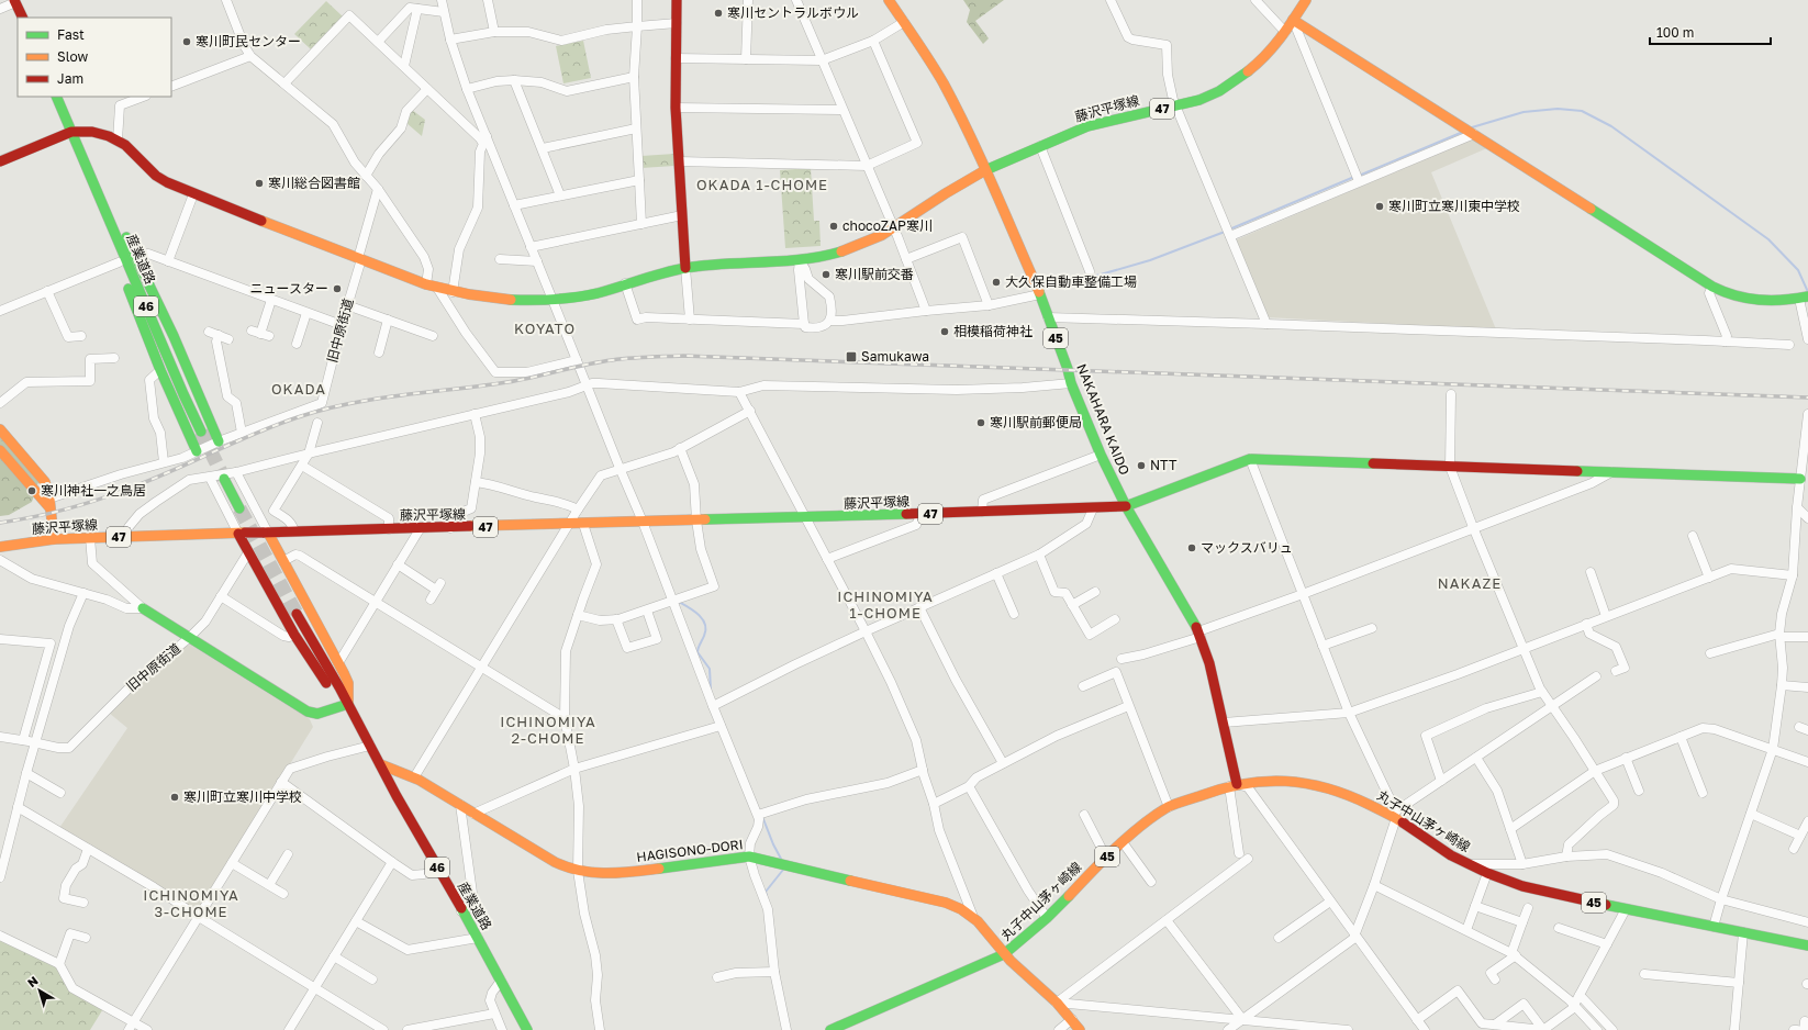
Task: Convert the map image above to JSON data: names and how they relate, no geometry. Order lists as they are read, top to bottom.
{
  "streets": {
    "main road": [
      "藤沢平塚線",
      "47",
      "産業道路",
      "46",
      "45",
      "NAKAHARA KAIDO",
      "丸子中山茅ヶ崎線",
      "HAGISONO-DORI"
    ],
    "street": ["旧中原街道"]
  },
  "crossings": [
    ["藤沢平塚線", "47"],
    ["藤沢平塚線", "産業道路"],
    ["藤沢平塚線", "旧中原街道"],
    ["藤沢平塚線", "NAKAHARA KAIDO"],
    ["産業道路", "46"],
    ["産業道路", "HAGISONO-DORI"],
    ["NAKAHARA KAIDO", "丸子中山茅ヶ崎線"],
    ["丸子中山茅ヶ崎線", "HAGISONO-DORI"]
  ],
  "districts": [
    "OKADA 1-CHOME",
    "KOYATO",
    "OKADA",
    "NAKAZE",
    "ICHINOMIYA 1-CHOME",
    "ICHINOMIYA 2-CHOME",
    "ICHINOMIYA 3-CHOME"
  ],
  "places": {
    "other": [
      "寒川セントラルボウル",
      "寒川町民センター",
      "寒川総合図書館",
      "寒川町立寒川東中学校",
      "chocoZAP寒川",
      "寒川駅前交番",
      "大久保自動車整備工場",
      "ニュースター",
      "相模稲荷神社",
      "寒川駅前郵便局",
      "NTT",
      "寒川神社一之鳥居",
      "マックスバリュ",
      "寒川町立寒川中学校"
    ],
    "transit": ["Samukawa"]
  },
  "legend": ["Fast", "Slow", "Jam"],
  "scale_bar": "100 m",
  "north": "top left"
}
